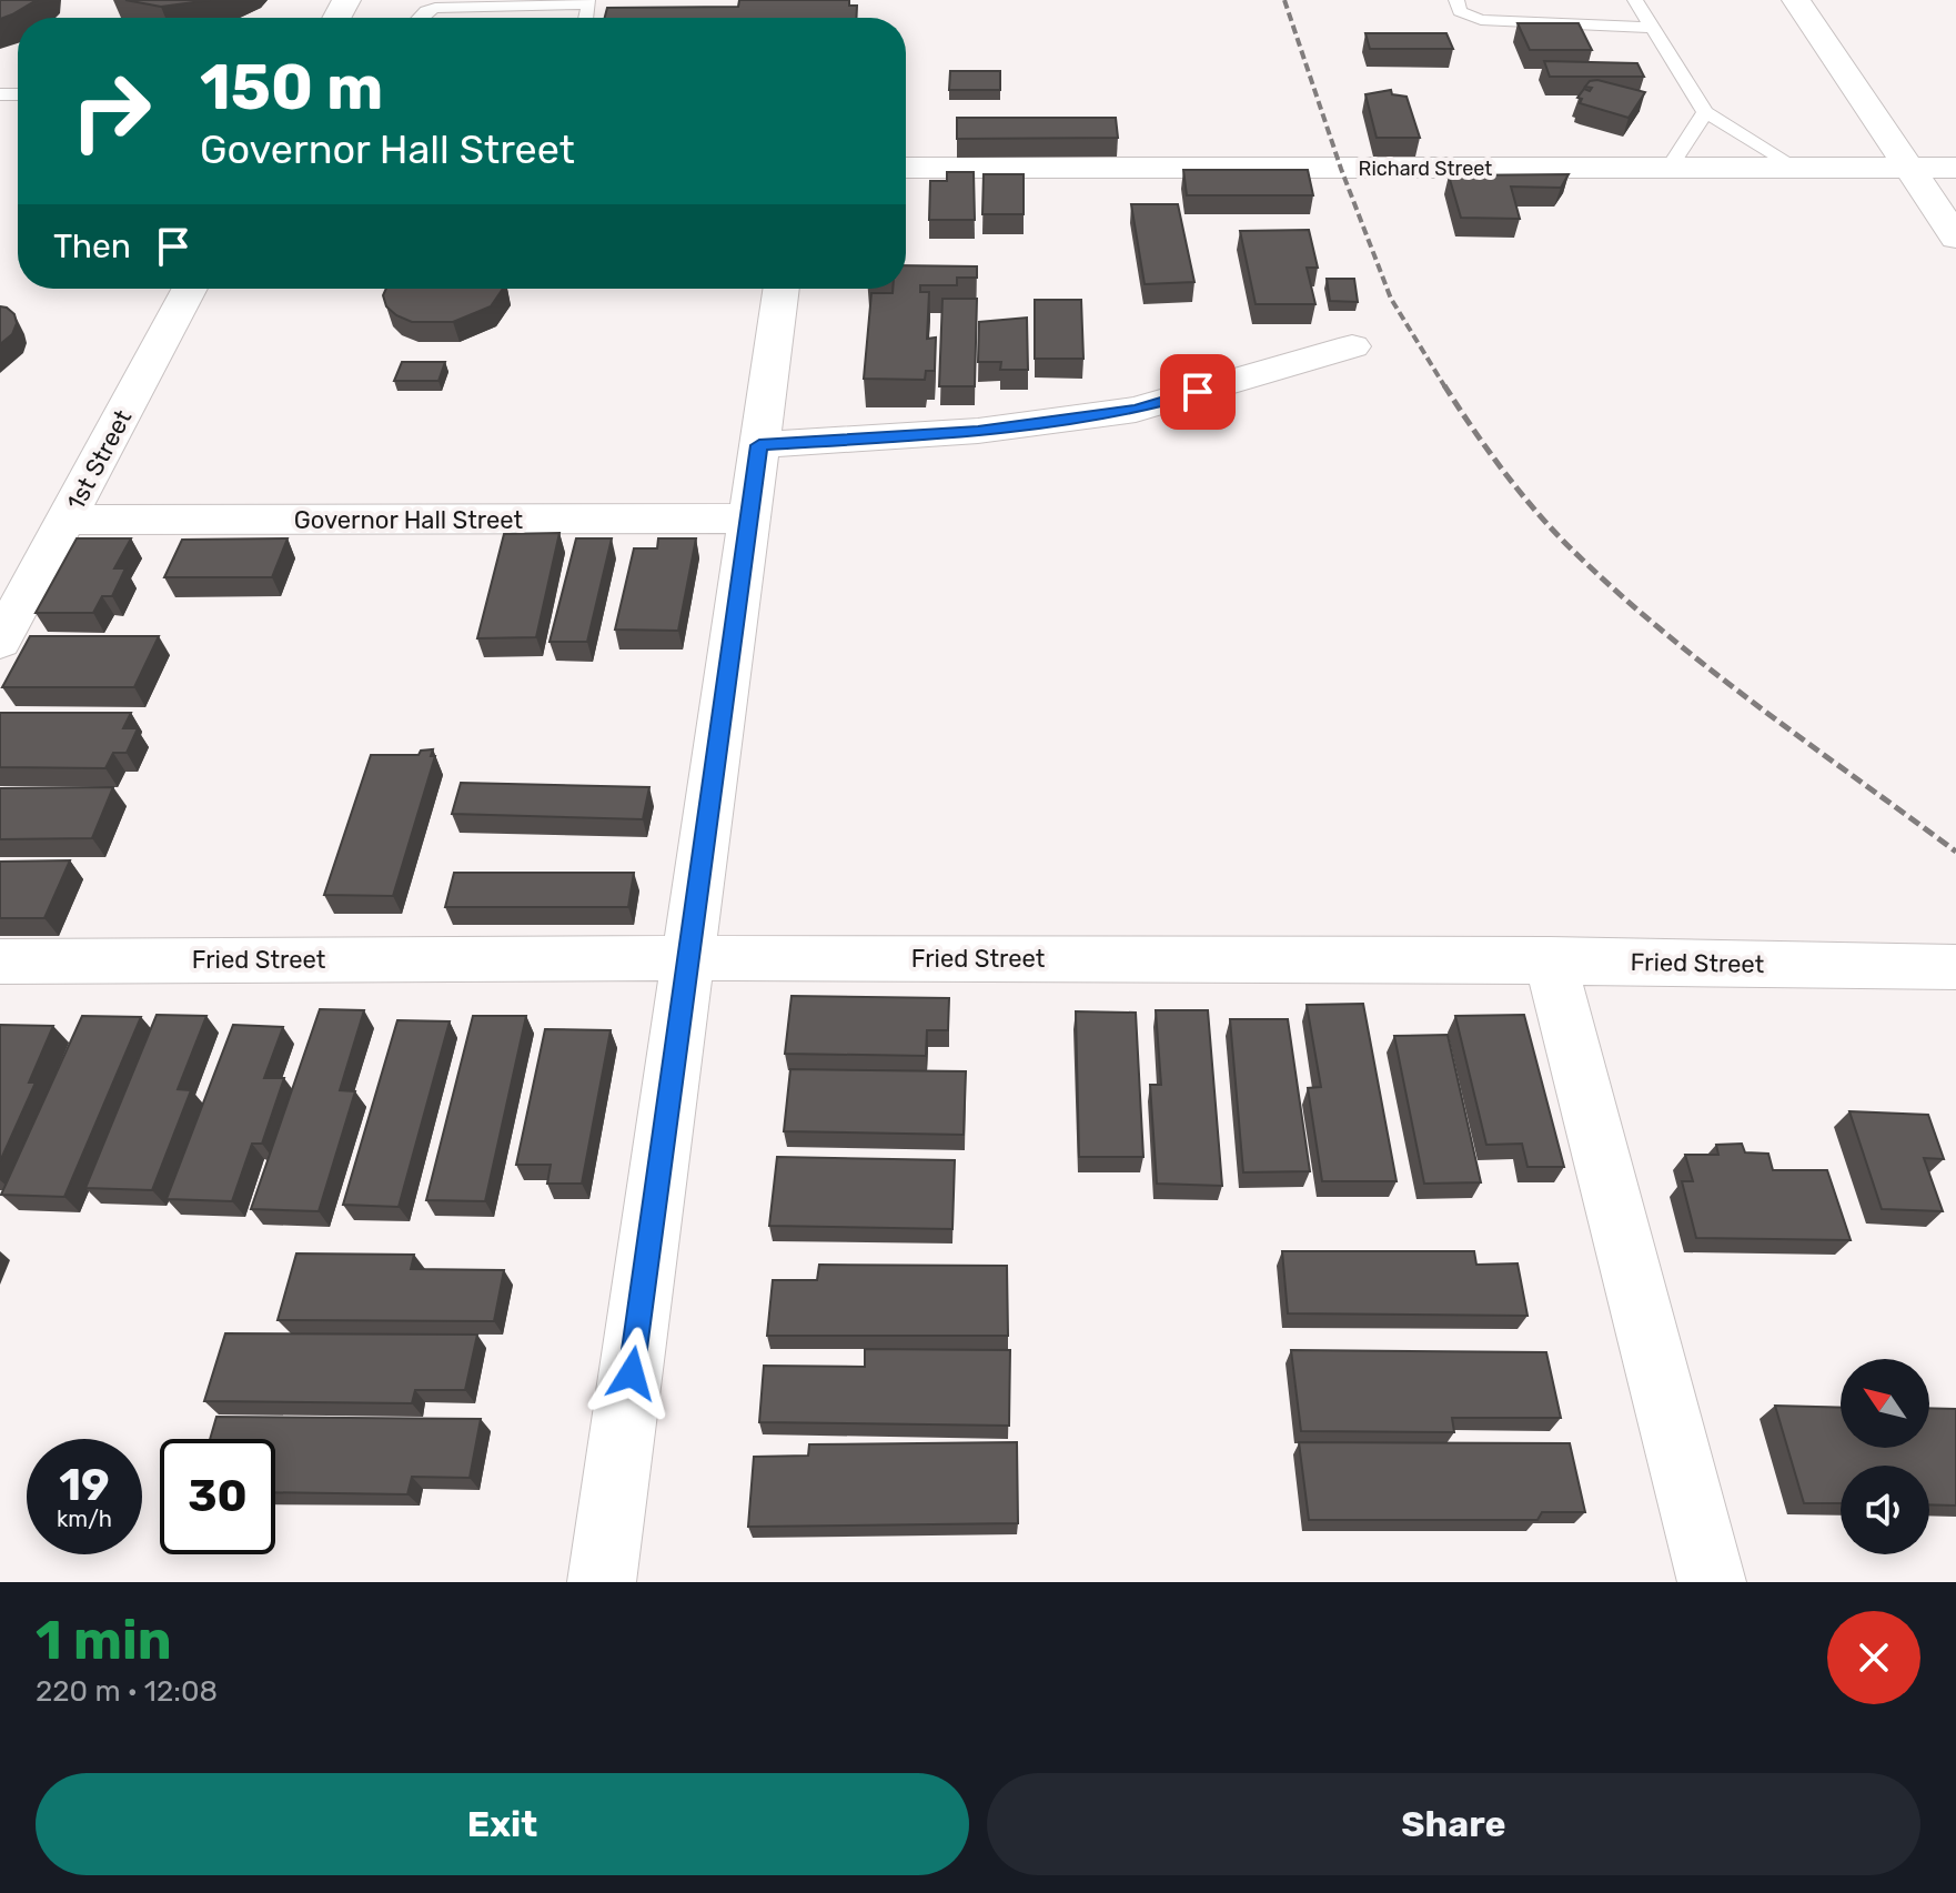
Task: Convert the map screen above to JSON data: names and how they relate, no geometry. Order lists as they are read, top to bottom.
{
  "streets": {
    "street": [
      "Richard Street",
      "1st Street",
      "Governor Hall Street",
      "Fried Street"
    ]
  },
  "crossings": [
    ["1st Street", "Governor Hall Street"]
  ],
  "north": "top left",
  "page": {
    "turn": ["150 m", "Governor Hall Street"],
    "then": "Then",
    "speed": "19 km/h",
    "limit": "30",
    "heading": ["1 min", "220 m · 12:08"],
    "buttons": ["Exit", "Share"]
  }
}
